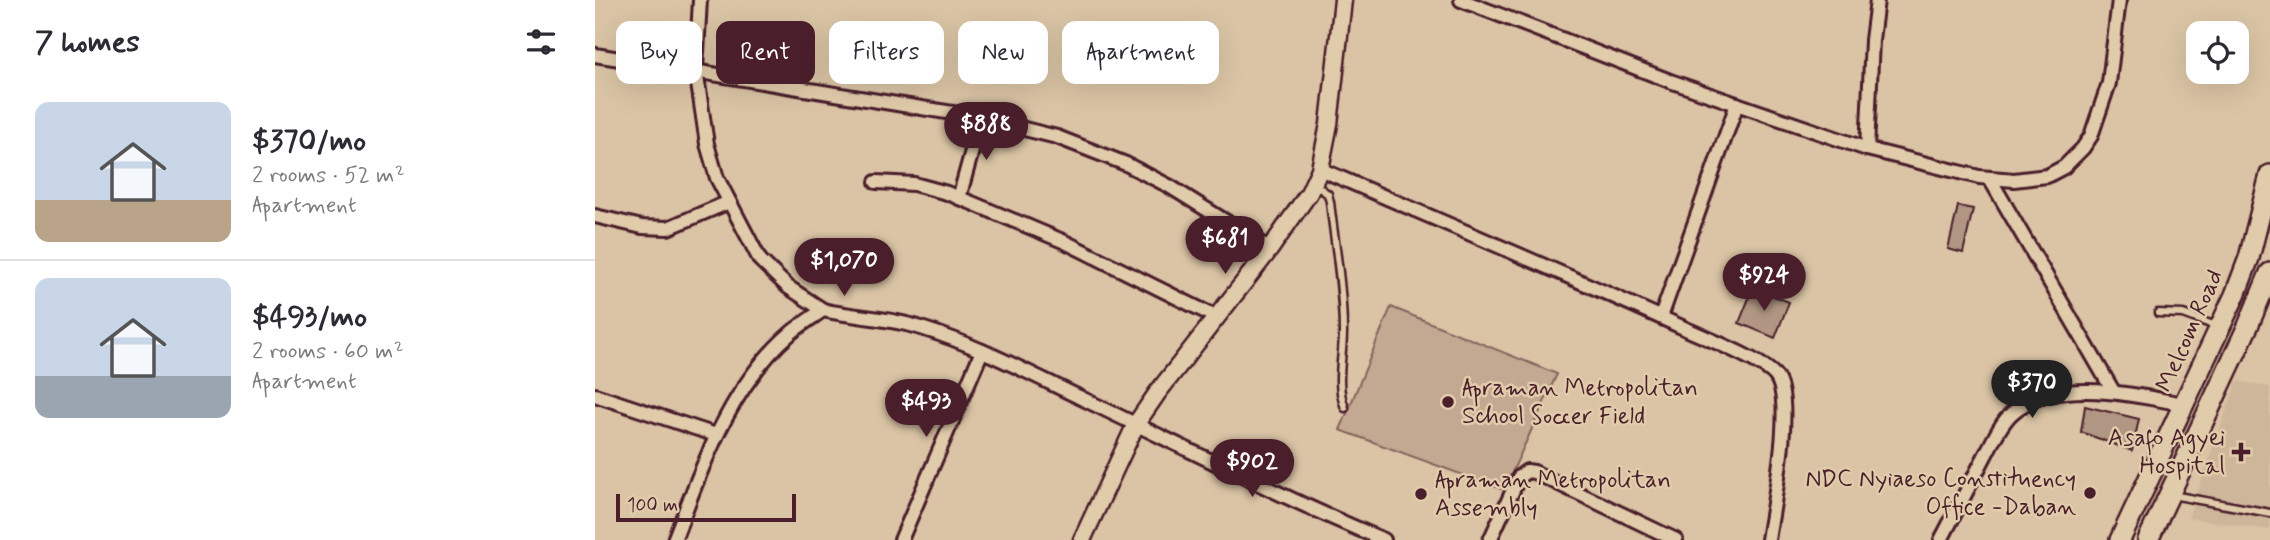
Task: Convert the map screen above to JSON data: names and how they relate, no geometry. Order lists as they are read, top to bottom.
{
  "streets": {
    "main road": ["Melcom Road"]
  },
  "places": {
    "other": ["Apraman Metropolitan School Soccer Field", "NDC Nyiaeso Constituency Office -Daban", "Apraman Metropolitan Assembly"],
    "health": ["Asafo Agyei Hospital"]
  },
  "scale_bar": "100 m",
  "page": {
    "heading": "7 homes",
    "chip": [
      "Buy",
      "Rent",
      "Filters",
      "New",
      "Apartment"
    ],
    "list": [
      {
        "name": "$370/mo",
        "note": "2 rooms · 52 m² · Apartment"
      },
      {
        "name": "$493/mo",
        "note": "2 rooms · 60 m² · Apartment"
      }
    ],
    "price": [
      "$888",
      "$681",
      "$1,070",
      "$924",
      "$370",
      "$493",
      "$902"
    ],
    "scale": "100 m"
  }
}
